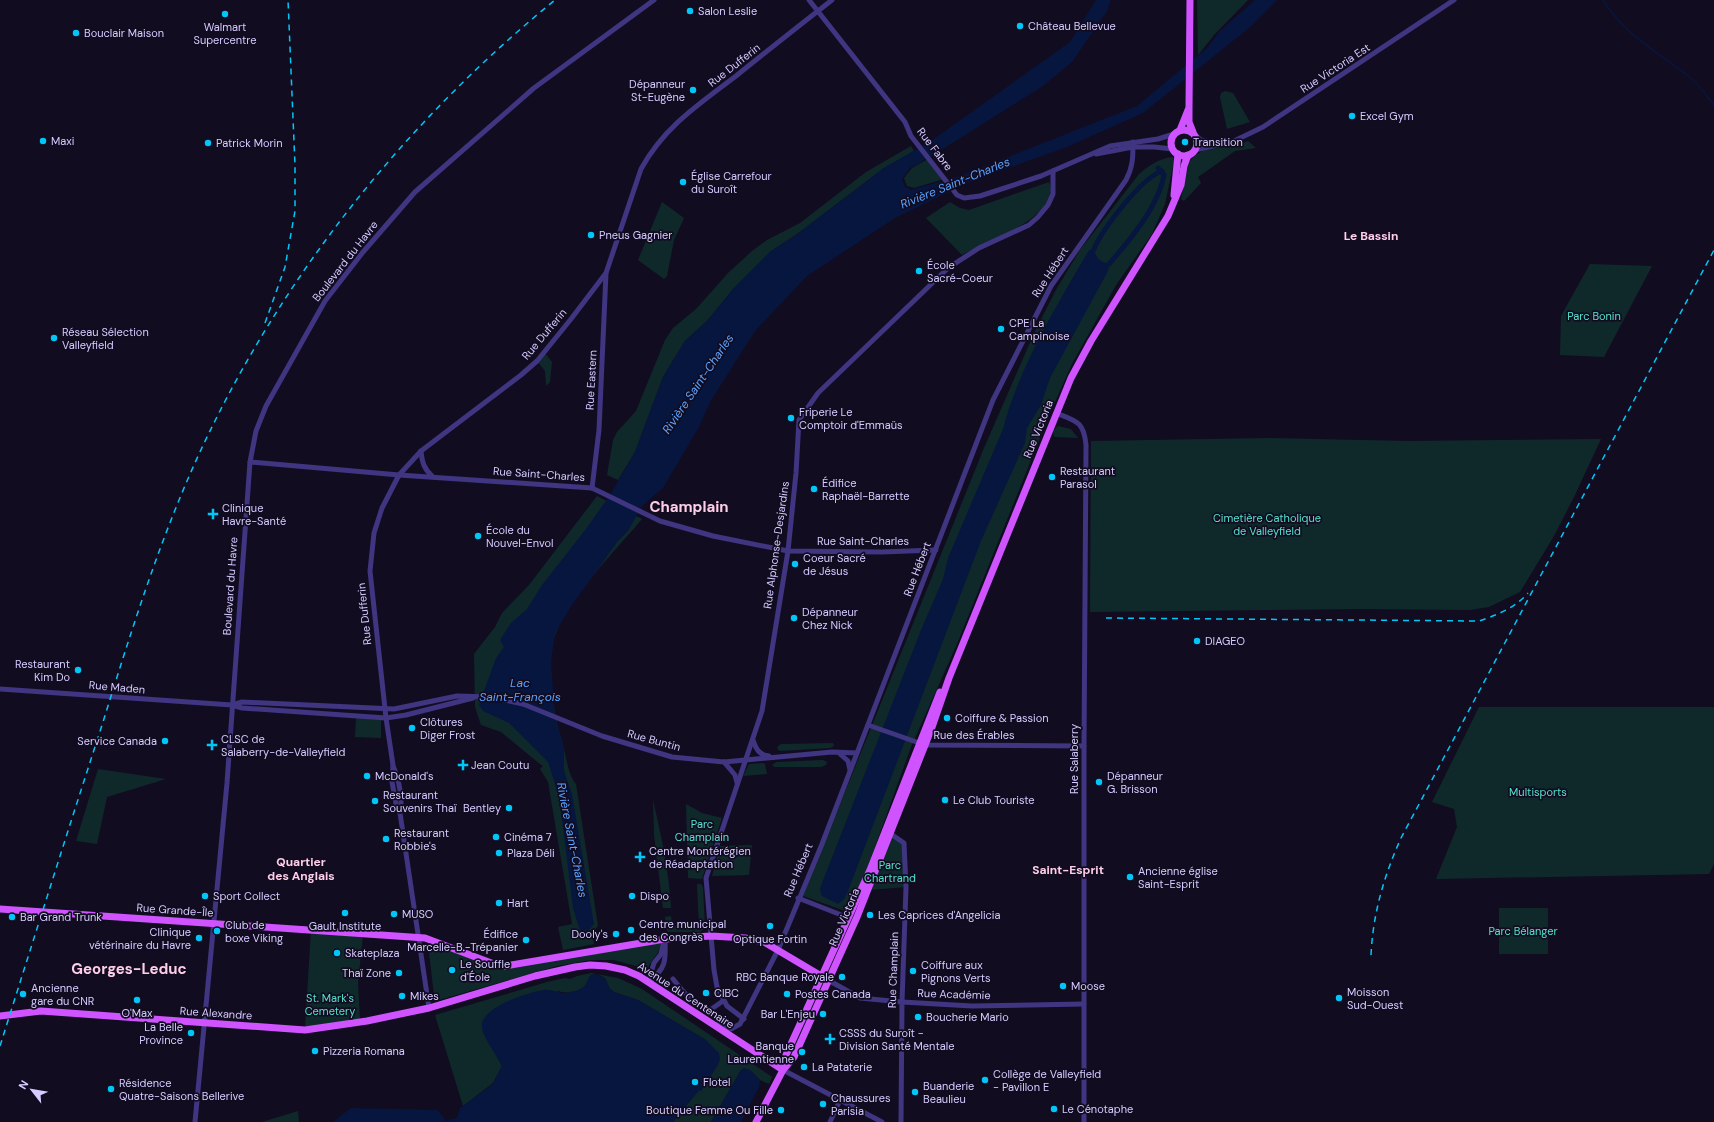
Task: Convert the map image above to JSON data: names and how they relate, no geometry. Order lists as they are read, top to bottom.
{
  "streets": {
    "main road": [
      "Rue Victoria",
      "Rue Grande-Île",
      "Avenue du Centenaire",
      "Rue Alexandre"
    ],
    "street": [
      "Rue Dufferin",
      "Rue Victoria Est",
      "Rue Fabre",
      "Boulevard du Havre",
      "Rue Hébert",
      "Rue Eastern",
      "Rue Saint-Charles",
      "Rue Alphonse-Desjardins",
      "Rue Maden",
      "Rue des Érables",
      "Rue Buntin",
      "Rue Salaberry",
      "Rue Champlain",
      "Rue Académie"
    ]
  },
  "crossings": [
    ["Rue Dufferin", "Rue Fabre"],
    ["Rue Dufferin", "Rue Eastern"],
    ["Rue Dufferin", "Rue Saint-Charles"],
    ["Rue Dufferin", "Rue Maden"],
    ["Rue Dufferin", "Rue Buntin"],
    ["Rue Dufferin", "Rue Grande-Île"],
    ["Rue Dufferin", "Avenue du Centenaire"],
    ["Rue Dufferin", "Rue Alexandre"],
    ["Rue Victoria Est", "Rue Fabre"],
    ["Rue Victoria Est", "Rue Victoria"],
    ["Rue Fabre", "Rue Hébert"],
    ["Rue Fabre", "Rue Victoria"],
    ["Rue Fabre", "Rue Alphonse-Desjardins"],
    ["Boulevard du Havre", "Rue Saint-Charles"],
    ["Boulevard du Havre", "Rue Maden"],
    ["Boulevard du Havre", "Rue Grande-Île"],
    ["Boulevard du Havre", "Rue Alexandre"],
    ["Rue Hébert", "Rue Saint-Charles"],
    ["Rue Hébert", "Rue Alphonse-Desjardins"],
    ["Rue Hébert", "Rue des Érables"],
    ["Rue Hébert", "Rue Buntin"],
    ["Rue Hébert", "Avenue du Centenaire"],
    ["Rue Eastern", "Rue Saint-Charles"],
    ["Rue Victoria", "Rue des Érables"],
    ["Rue Victoria", "Rue Salaberry"],
    ["Rue Victoria", "Rue Champlain"],
    ["Rue Victoria", "Rue Académie"],
    ["Rue Victoria", "Avenue du Centenaire"],
    ["Rue Saint-Charles", "Rue Alphonse-Desjardins"],
    ["Rue Alphonse-Desjardins", "Rue Buntin"],
    ["Rue Alphonse-Desjardins", "Avenue du Centenaire"],
    ["Rue Maden", "Rue Buntin"],
    ["Rue des Érables", "Rue Salaberry"],
    ["Rue Salaberry", "Rue Académie"],
    ["Rue Grande-Île", "Avenue du Centenaire"],
    ["Rue Champlain", "Rue Académie"],
    ["Rue Académie", "Avenue du Centenaire"],
    ["Avenue du Centenaire", "Rue Alexandre"]
  ],
  "districts": [
    "Le Bassin",
    "Champlain",
    "Quartier des Anglais",
    "Saint-Esprit",
    "Georges-Leduc"
  ],
  "water": ["Rivière Saint-Charles", "Lac Saint-François"],
  "parks": [
    "Parc Bonin",
    "Cimetière Catholique de Valleyfield",
    "Multisports",
    "Parc Champlain",
    "Parc Chartrand",
    "Parc Bélanger",
    "St. Mark's Cemetery"
  ],
  "places": {
    "other": [
      "Salon Leslie",
      "Walmart Supercentre",
      "Château Bellevue",
      "Bouclair Maison",
      "Dépanneur St-Eugène",
      "Excel Gym",
      "Maxi",
      "Transition",
      "Patrick Morin",
      "Église Carrefour du Suroît",
      "Pneus Gagnier",
      "École Sacré-Coeur",
      "CPE La Campinoise",
      "Réseau Sélection Valleyfield",
      "Friperie Le Comptoir d'Emmaüs",
      "Restaurant Parasol",
      "Édifice Raphaël-Barrette",
      "École du Nouvel-Envol",
      "Coeur Sacré de Jésus",
      "Dépanneur Chez Nick",
      "DIAGEO",
      "Restaurant Kim Do",
      "Coiffure & Passion",
      "Clôtures Diger Frost",
      "Service Canada",
      "McDonald's",
      "Dépanneur G. Brisson",
      "Le Club Touriste",
      "Restaurant Souvenirs Thaï",
      "Bentley",
      "Cinéma 7",
      "Restaurant Robbie's",
      "Plaza Déli",
      "Ancienne église Saint-Esprit",
      "Sport Collect",
      "Dispo",
      "Hart",
      "Gault Institute",
      "MUSO",
      "Les Caprices d'Angelicia",
      "Bar Grand Trunk",
      "Optique Fortin",
      "Centre municipal des Congrès",
      "Club de boxe Viking",
      "Dooly's",
      "Clinique vétérinaire du Havre",
      "Édifice Marcelle-B.-Trépanier",
      "Skateplaza",
      "Le Souffle d'Éole",
      "Coiffure aux Pignons Verts",
      "Thaï Zone",
      "RBC Banque Royale",
      "Moose",
      "CIBC",
      "Ancienne gare du CNR",
      "Postes Canada",
      "Mikes",
      "Moisson Sud-Ouest",
      "O'Max",
      "Bar L'Enjeu",
      "Boucherie Mario",
      "La Belle Province",
      "Pizzeria Romana",
      "Banque Laurentienne",
      "La Pataterie",
      "Collège de Valleyfield - Pavillon E",
      "Flotel",
      "Résidence Quatre-Saisons Bellerive",
      "Buanderie Beaulieu",
      "Chaussures Parisia",
      "Le Cénotaphe",
      "Boutique Femme Ou Fille"
    ],
    "health": [
      "Clinique Havre-Santé",
      "CLSC de Salaberry-de-Valleyfield",
      "Jean Coutu",
      "Centre Montérégien de Réadaptation",
      "CSSS du Suroît - Division Santé Mentale"
    ]
  },
  "north": "top left"
}
